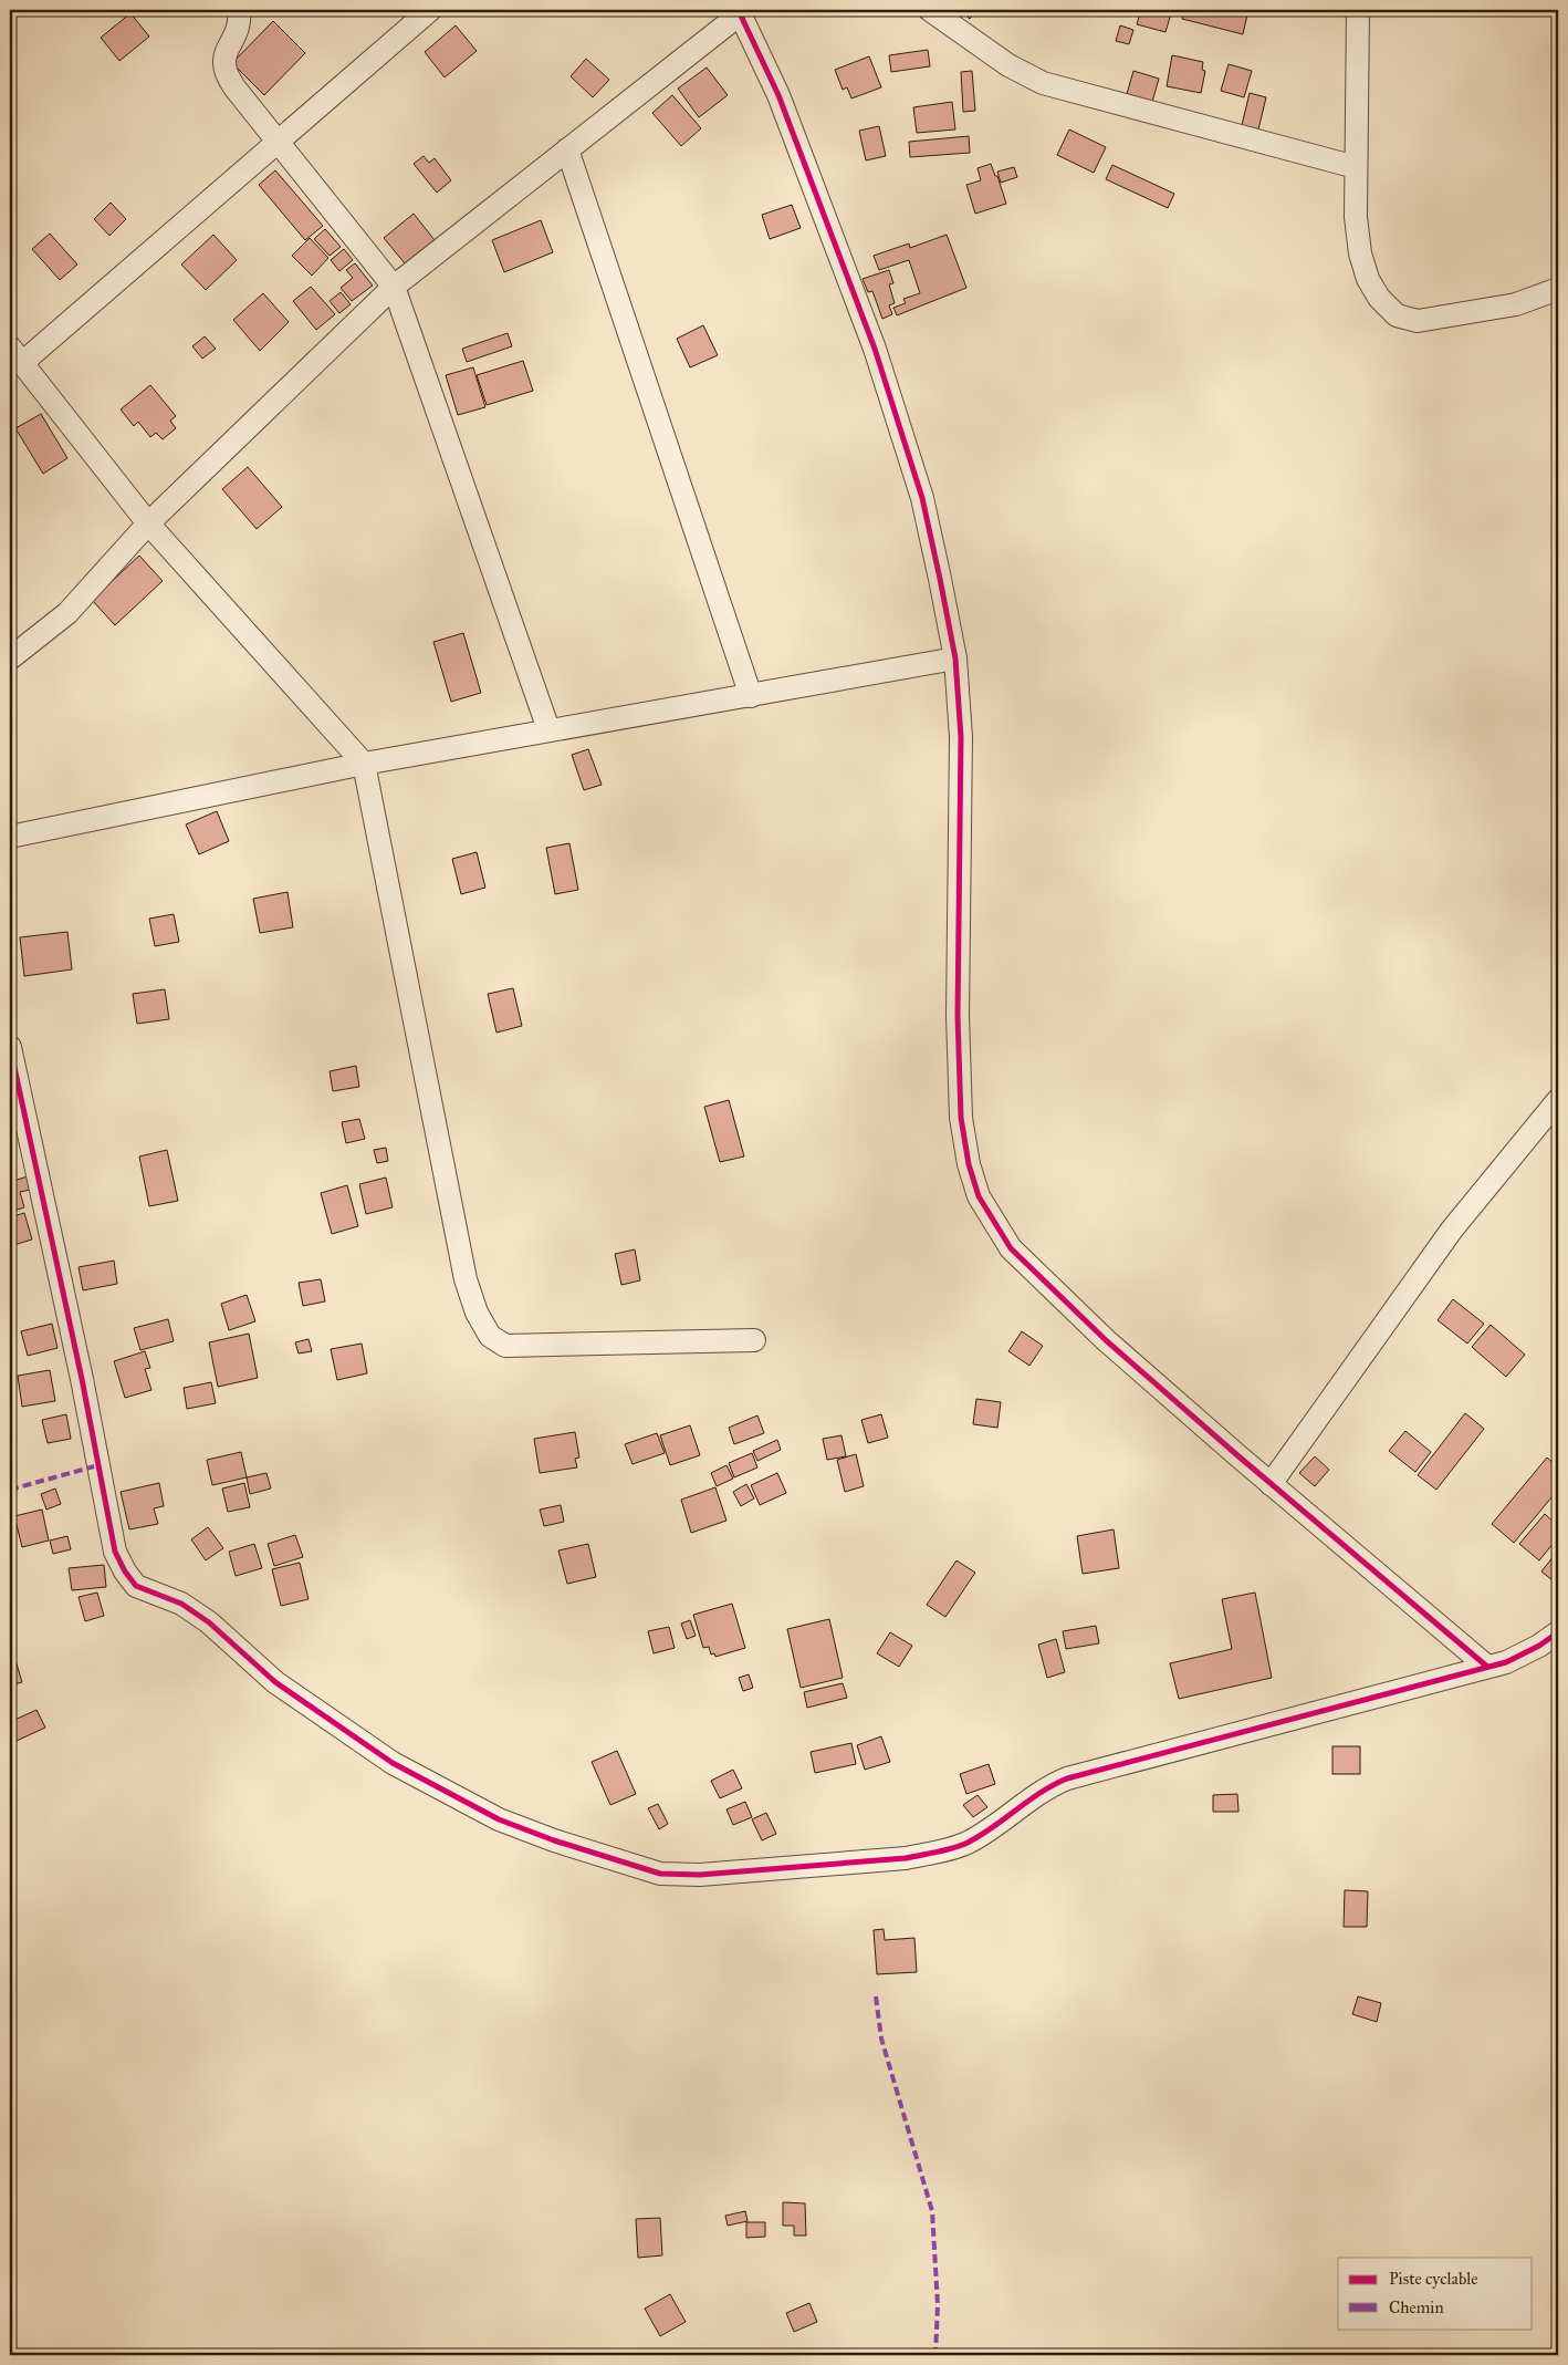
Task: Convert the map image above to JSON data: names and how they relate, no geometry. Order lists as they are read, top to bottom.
{
  "legend": ["Piste cyclable", "Chemin"]
}
